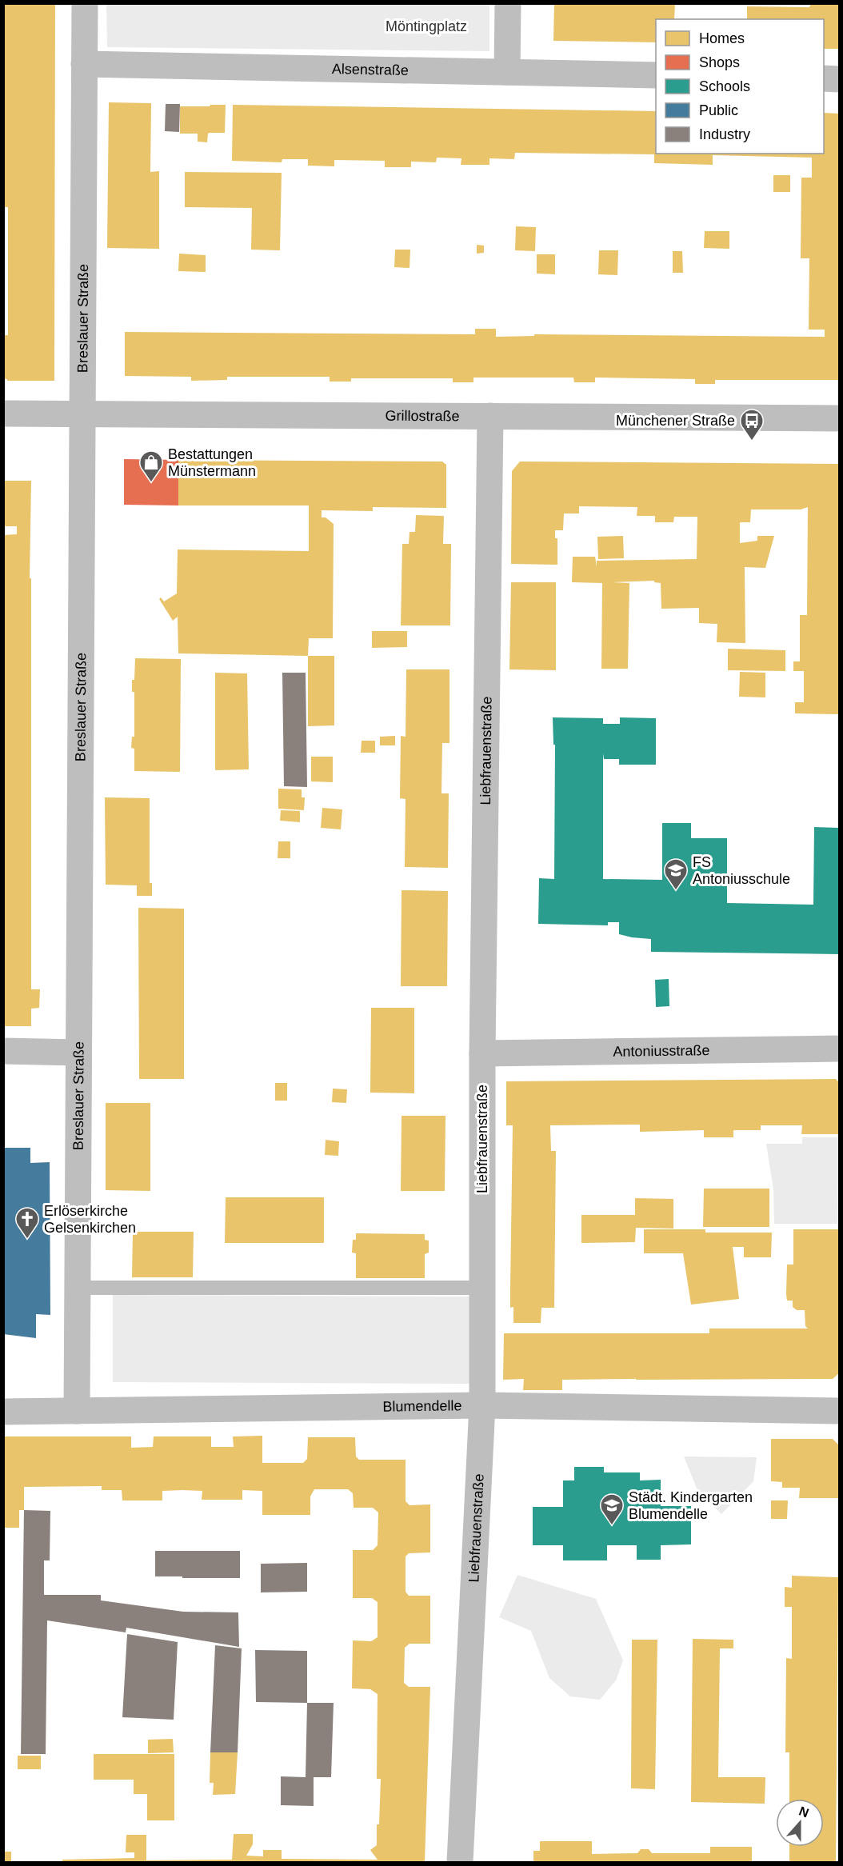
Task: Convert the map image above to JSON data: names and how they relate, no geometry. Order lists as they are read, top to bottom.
{
  "streets": {
    "street": [
      "Alsenstraße",
      "Breslauer Straße",
      "Grillostraße",
      "Liebfrauenstraße",
      "Antoniusstraße",
      "Blumendelle"
    ]
  },
  "crossings": [
    ["Alsenstraße", "Breslauer Straße"],
    ["Breslauer Straße", "Grillostraße"],
    ["Breslauer Straße", "Blumendelle"],
    ["Grillostraße", "Liebfrauenstraße"],
    ["Liebfrauenstraße", "Antoniusstraße"],
    ["Liebfrauenstraße", "Blumendelle"]
  ],
  "parks": ["Möntingplatz"],
  "places": {
    "bus stop": ["Münchener Straße"],
    "shop": ["Bestattungen Münstermann"],
    "school or university": ["FS Antoniusschule", "Städt. Kindergarten Blumendelle"],
    "church": ["Erlöserkirche Gelsenkirchen"]
  },
  "legend": [
    "Homes",
    "Shops",
    "Schools",
    "Public",
    "Industry"
  ],
  "north": "top"
}
